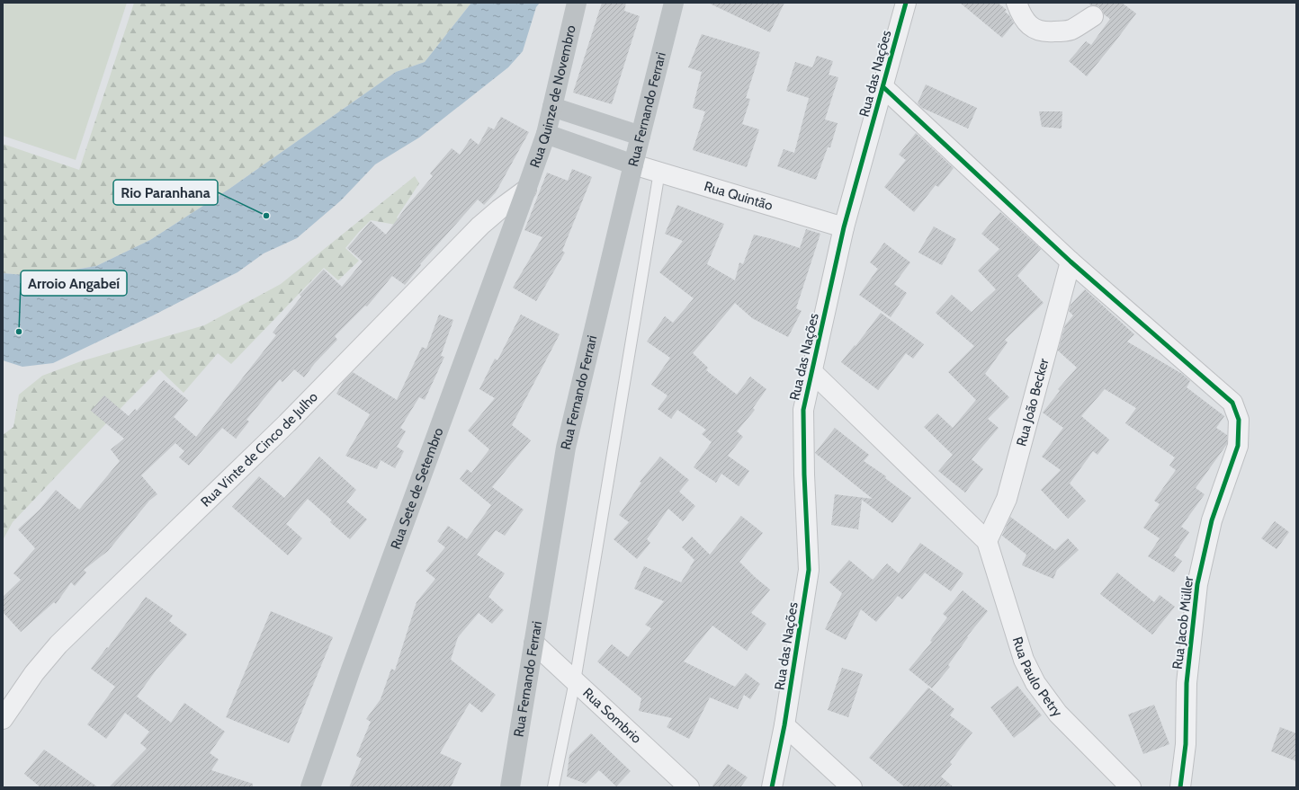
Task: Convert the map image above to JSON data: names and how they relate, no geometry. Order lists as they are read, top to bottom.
{
  "streets": {
    "main road": ["Rua Quinze de Novembro", "Rua Fernando Ferrari", "Rua Sete de Setembro"],
    "street": [
      "Rua das Nações",
      "Rua Quintão",
      "Rua João Becker",
      "Rua Vinte de Cinco de Julho",
      "Rua Jacob Müller",
      "Rua Paulo Petry",
      "Rua Sombrio"
    ]
  },
  "crossings": [
    ["Rua das Nações", "Rua Quintão"],
    ["Rua Quinze de Novembro", "Rua Vinte de Cinco de Julho"],
    ["Rua Quinze de Novembro", "Rua Sete de Setembro"],
    ["Rua Fernando Ferrari", "Rua Quintão"],
    ["Rua Fernando Ferrari", "Rua Sombrio"],
    ["Rua João Becker", "Rua Jacob Müller"],
    ["Rua João Becker", "Rua Paulo Petry"],
    ["Rua Vinte de Cinco de Julho", "Rua Sete de Setembro"]
  ],
  "places": ["Rio Paranhana", "Arroio Angabeí"]
}
